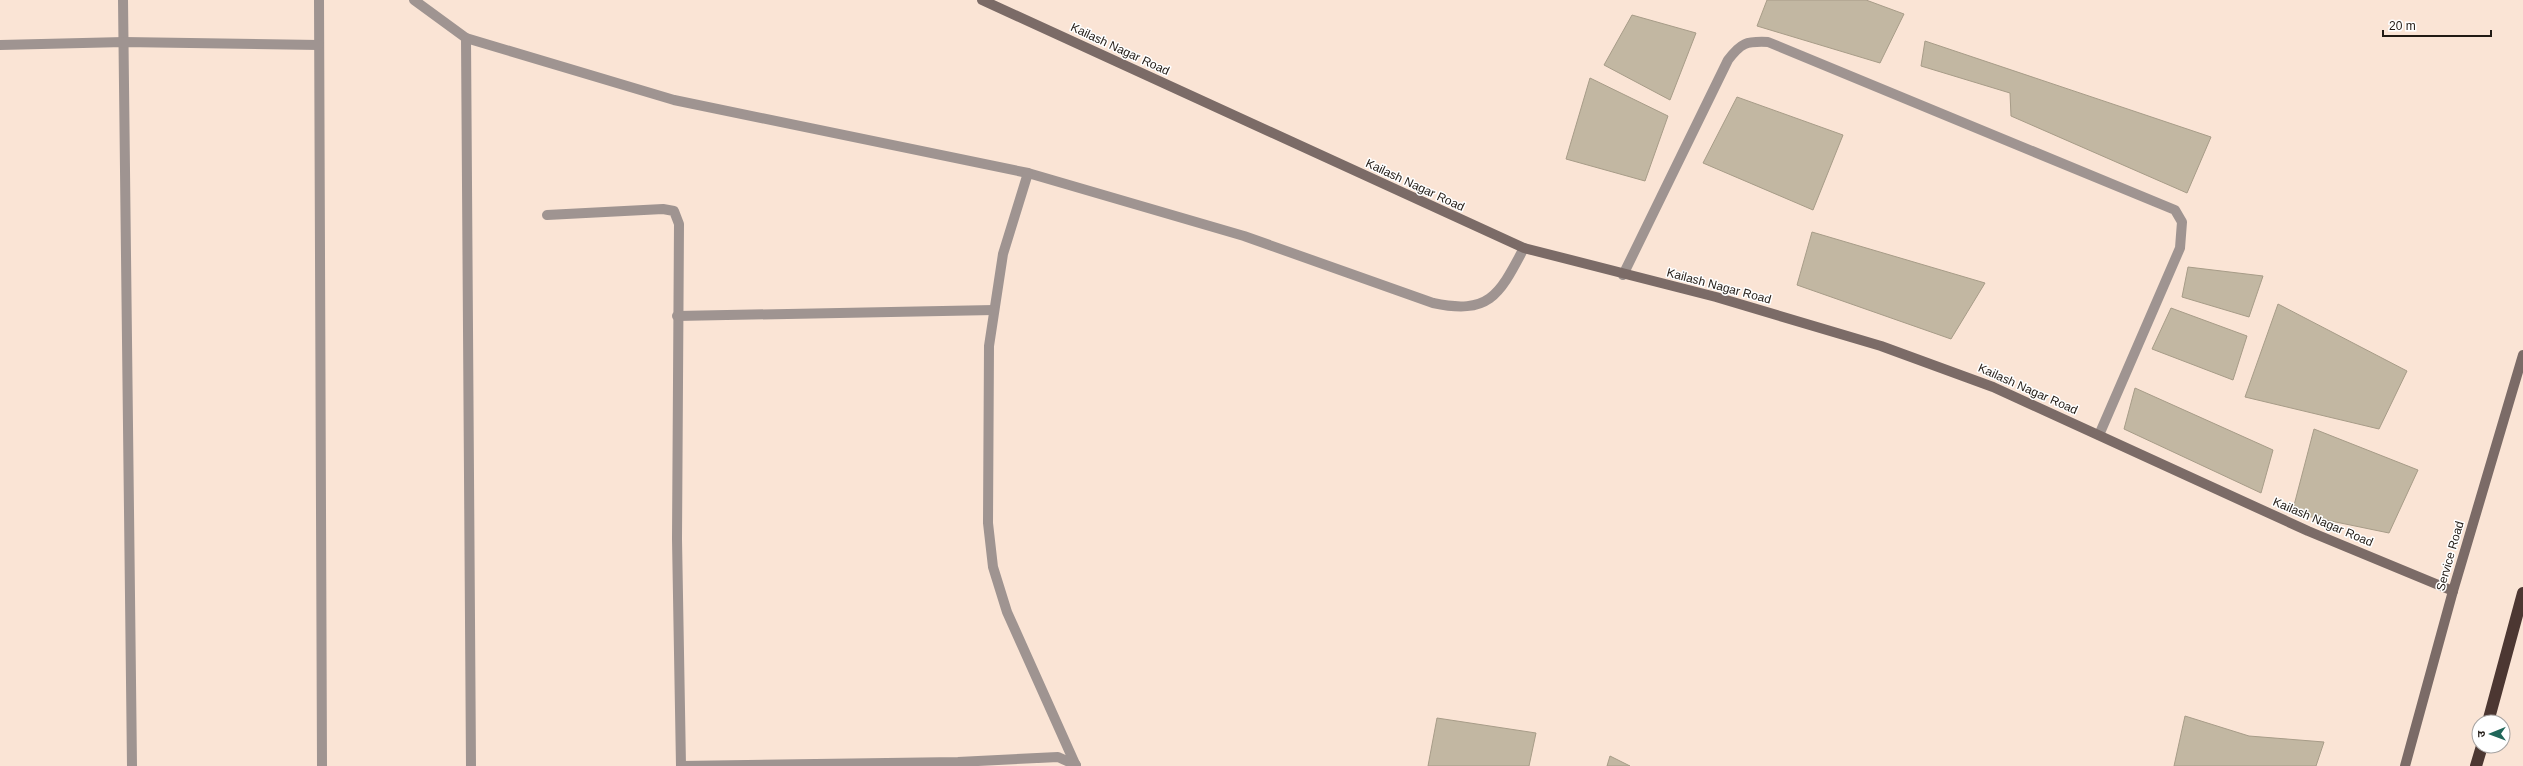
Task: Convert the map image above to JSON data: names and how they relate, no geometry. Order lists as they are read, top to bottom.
{
  "streets": {
    "street": ["Kailash Nagar Road", "Service Road"]
  },
  "crossings": [
    ["Kailash Nagar Road", "Service Road"]
  ],
  "scale_bar": "20 m",
  "north": "left"
}
